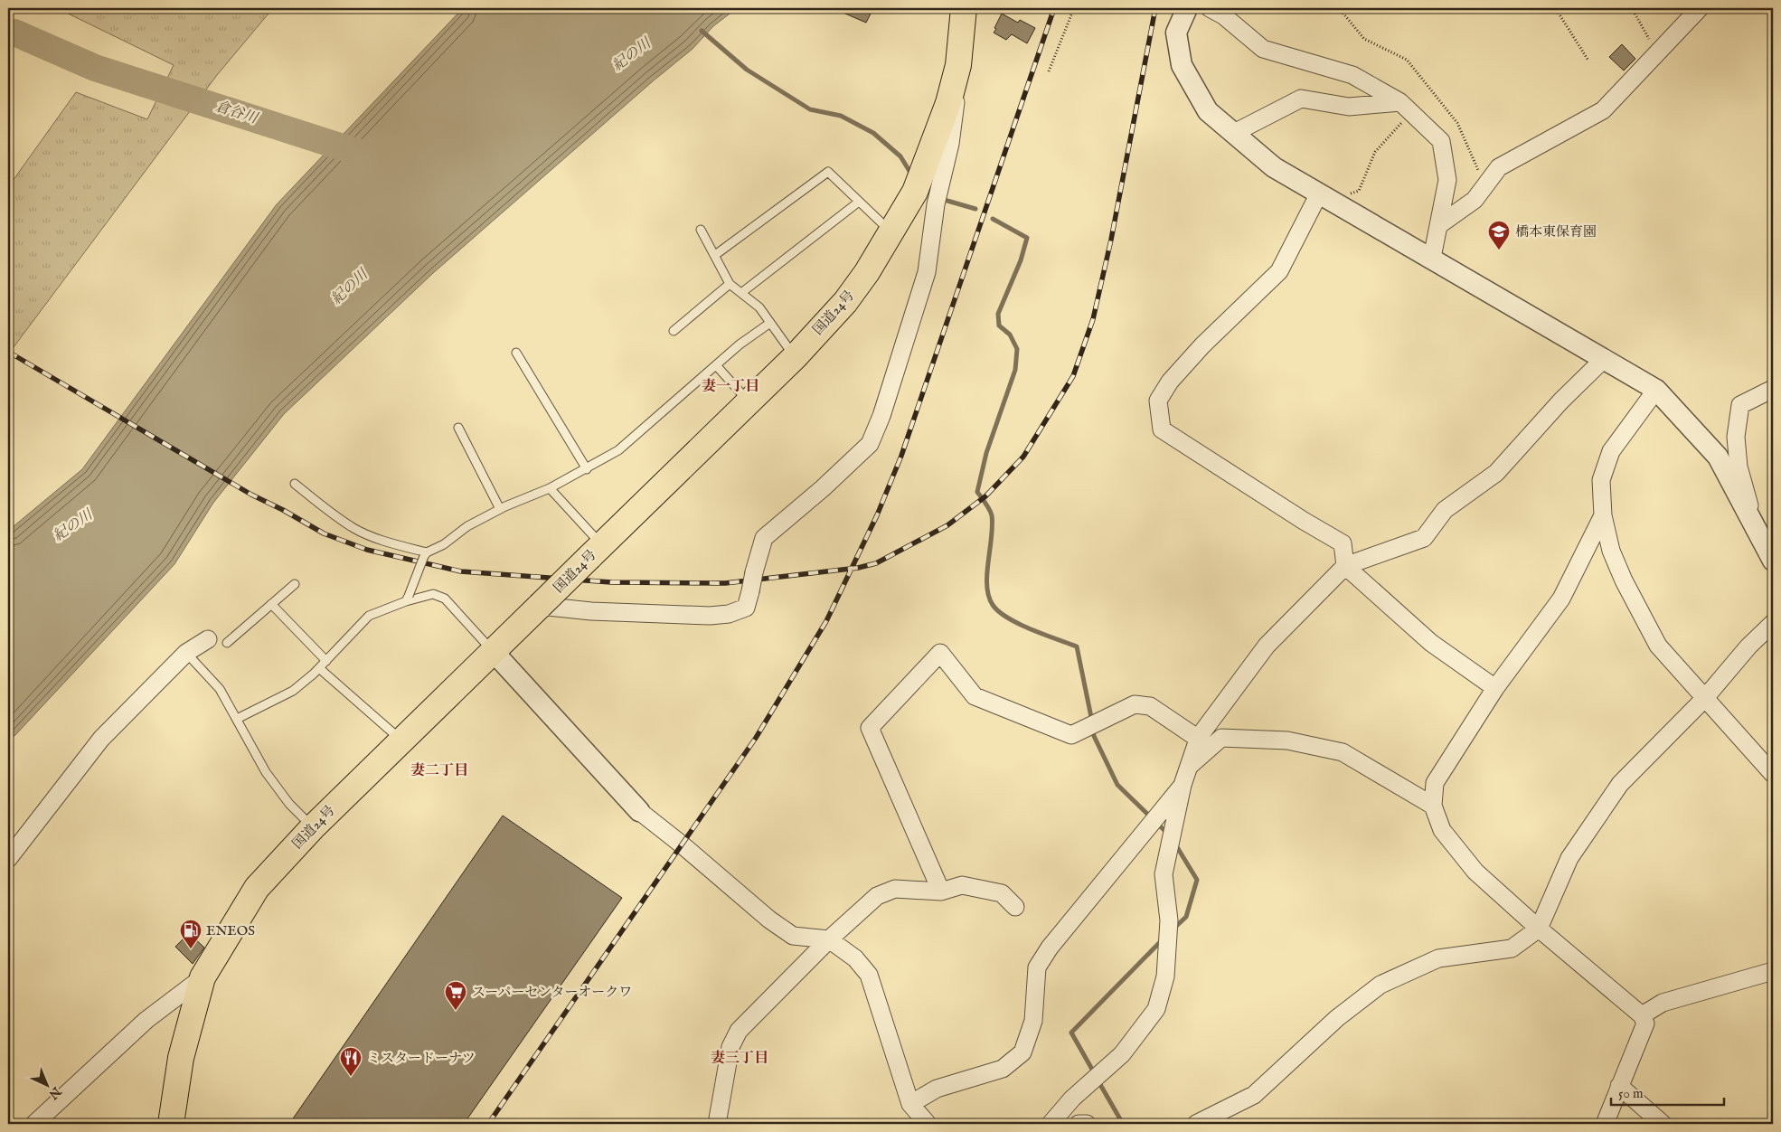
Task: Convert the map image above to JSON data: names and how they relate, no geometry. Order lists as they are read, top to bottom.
{
  "streets": {
    "highway": ["国道24号"]
  },
  "districts": ["妻一丁目", "妻二丁目", "妻三丁目"],
  "water": ["紀の川", "倉谷川"],
  "places": {
    "school or university": ["橋本東保育園"],
    "fuel station": ["ENEOS"],
    "supermarket": ["スーパーセンターオークワ"],
    "restaurant": ["ミスタードーナツ"]
  },
  "scale_bar": "50 m",
  "north": "bottom right"
}
